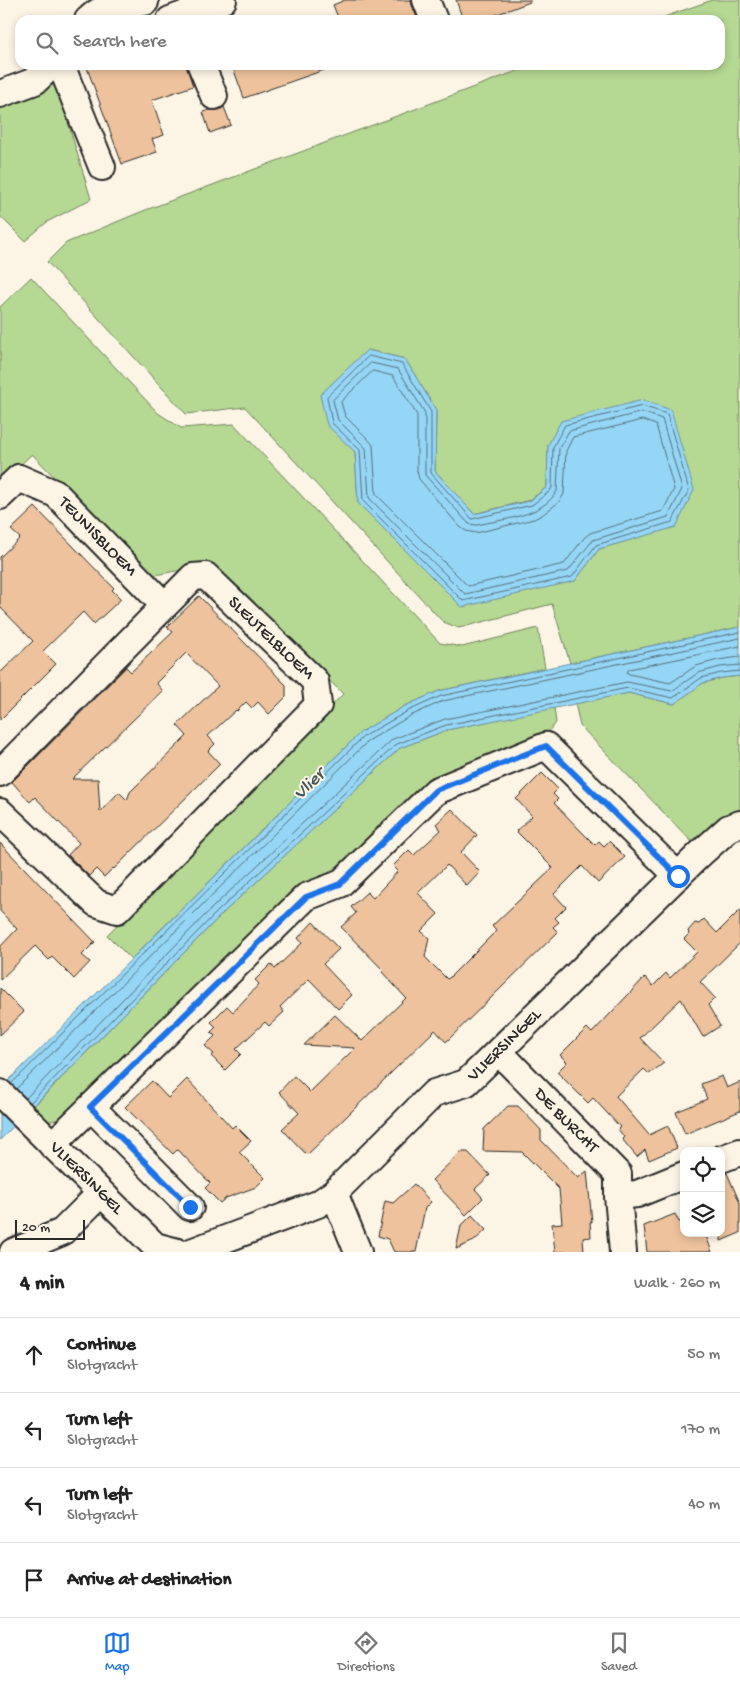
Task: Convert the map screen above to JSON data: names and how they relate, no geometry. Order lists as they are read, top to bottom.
{
  "streets": {
    "street": [
      "TEUNISBLOEM",
      "SLEUTELBLOEM",
      "VLIERSINGEL",
      "DE BURCHT"
    ]
  },
  "crossings": [
    ["TEUNISBLOEM", "SLEUTELBLOEM"],
    ["VLIERSINGEL", "DE BURCHT"]
  ],
  "water": ["Vlier"],
  "scale_bar": "20 m",
  "page": {
    "search": "Search here",
    "scale": "20 m",
    "heading": ["4 min", "Walk · 260 m"],
    "list": [
      ["Continue", "Slotgracht", "50 m"],
      ["Turn left", "Slotgracht", "170 m"],
      ["Turn left", "Slotgracht", "40 m"],
      "Arrive at destination"
    ],
    "nav": ["Map", "Directions", "Saved"]
  }
}
